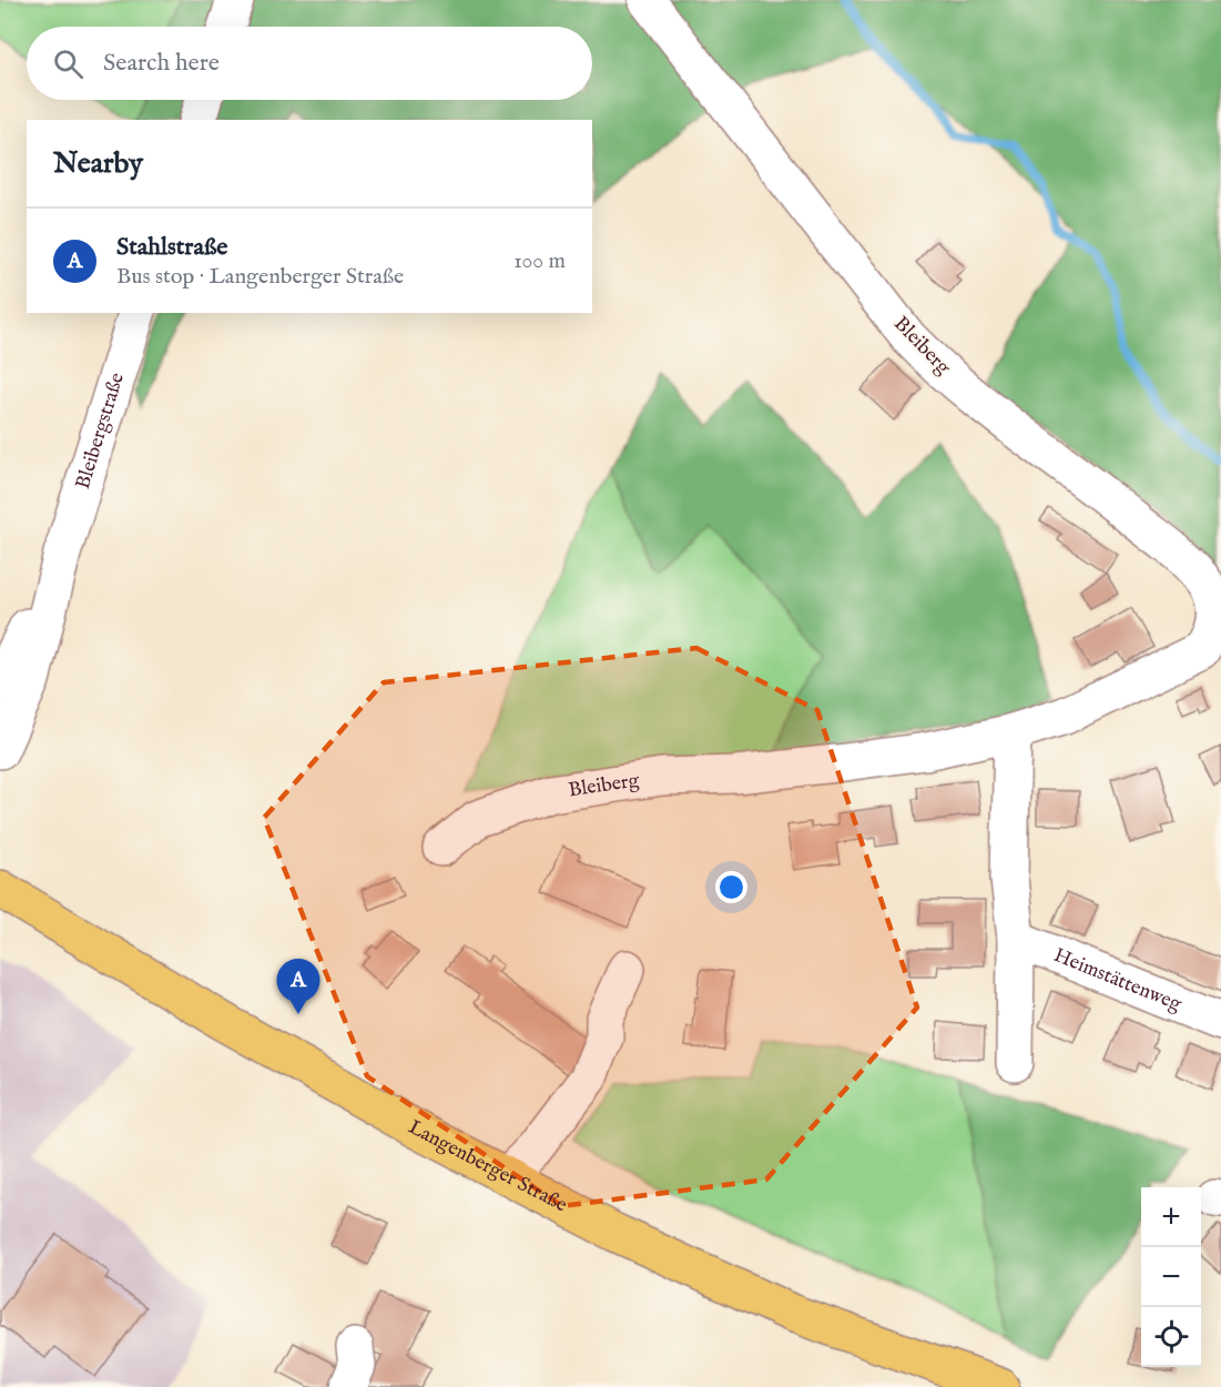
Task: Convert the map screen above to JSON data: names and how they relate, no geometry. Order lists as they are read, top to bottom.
{
  "streets": {
    "main road": ["Langenberger Straße"],
    "street": ["Bleiberg", "Bleibergstraße", "Heimstättenweg"]
  },
  "page": {
    "search": "Search here",
    "heading": "Nearby",
    "list": [
      {
        "mark": "A",
        "name": "Stahlstraße",
        "note": "Bus stop · Langenberger Straße",
        "value": "100 m"
      }
    ],
    "pins": "A",
    "map_buttons": ["+", "−"]
  }
}
